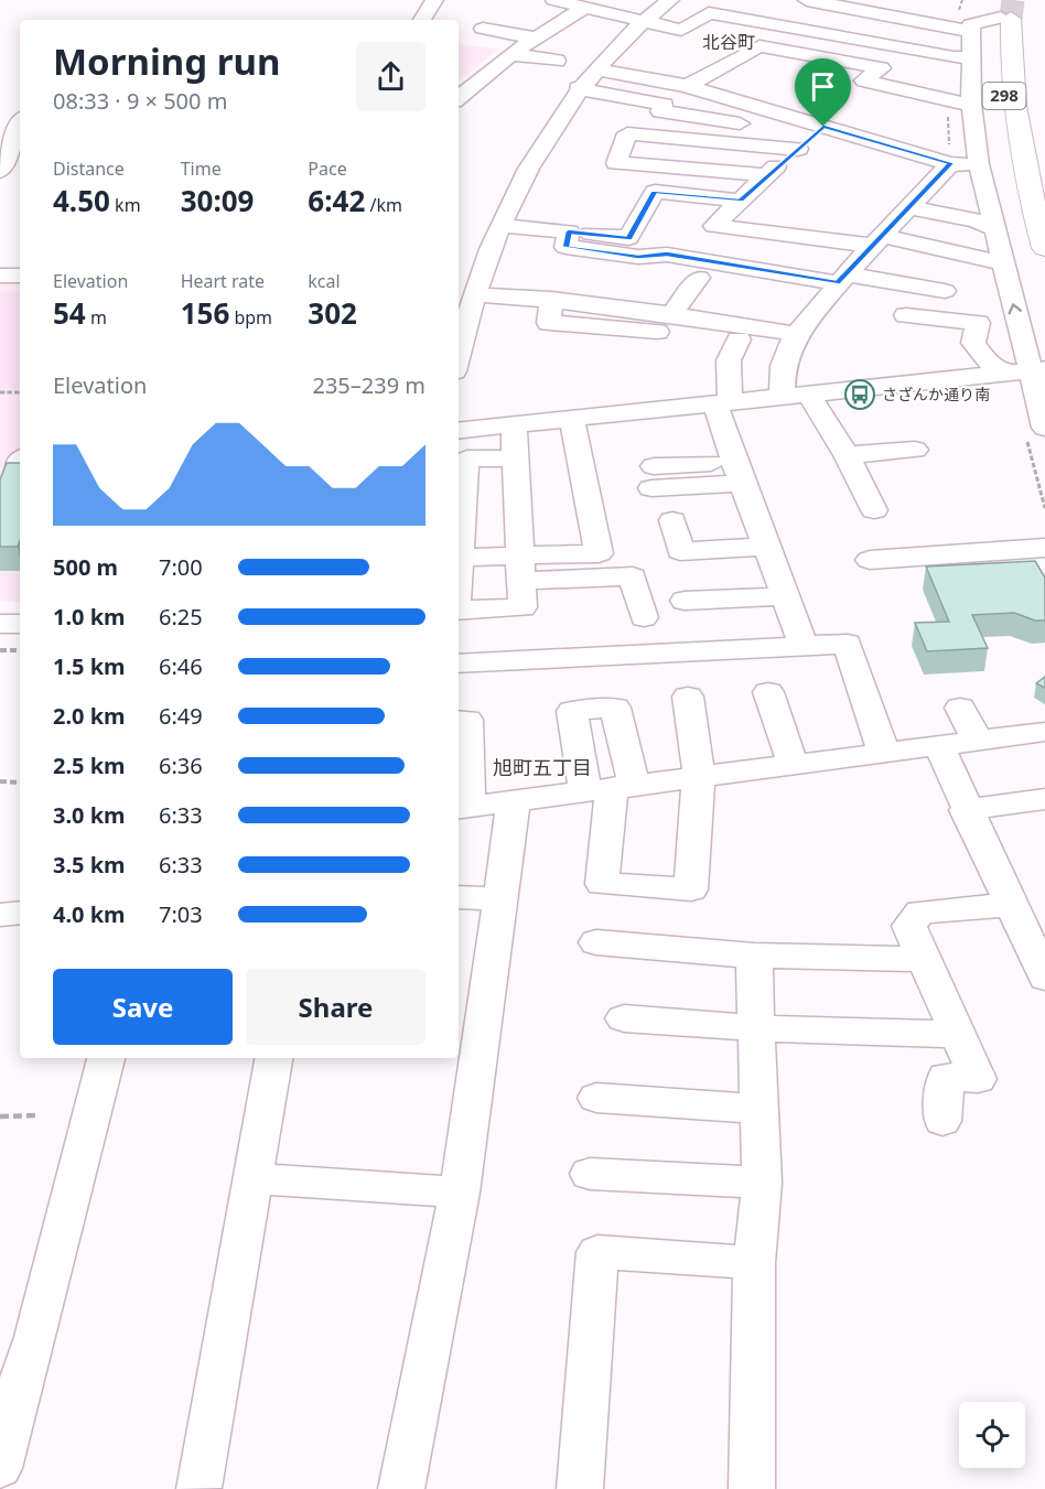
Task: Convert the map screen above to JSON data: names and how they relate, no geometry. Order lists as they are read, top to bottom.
{
  "streets": {
    "highway": ["298"]
  },
  "districts": ["北谷町", "旭町五丁目"],
  "places": {
    "bus stop": ["さざんか通り南"]
  },
  "page": {
    "heading": ["Morning run", "08:33 · 9 × 500 m"],
    "stats": [
      ["Distance", "4.50 km"],
      ["Time", "30:09"],
      ["Pace", "6:42 /km"],
      ["Elevation", "54 m"],
      ["Heart rate", "156 bpm"],
      ["kcal", "302"]
    ],
    "chart": ["Elevation", "235–239 m"],
    "list": [
      {
        "name": "500 m",
        "note": "7:00"
      },
      {
        "name": "1.0 km",
        "note": "6:25"
      },
      {
        "name": "1.5 km",
        "note": "6:46"
      },
      {
        "name": "2.0 km",
        "note": "6:49"
      },
      {
        "name": "2.5 km",
        "note": "6:36"
      },
      {
        "name": "3.0 km",
        "note": "6:33"
      },
      {
        "name": "3.5 km",
        "note": "6:33"
      },
      {
        "name": "4.0 km",
        "note": "7:03"
      }
    ],
    "buttons": ["Save", "Share"]
  }
}
